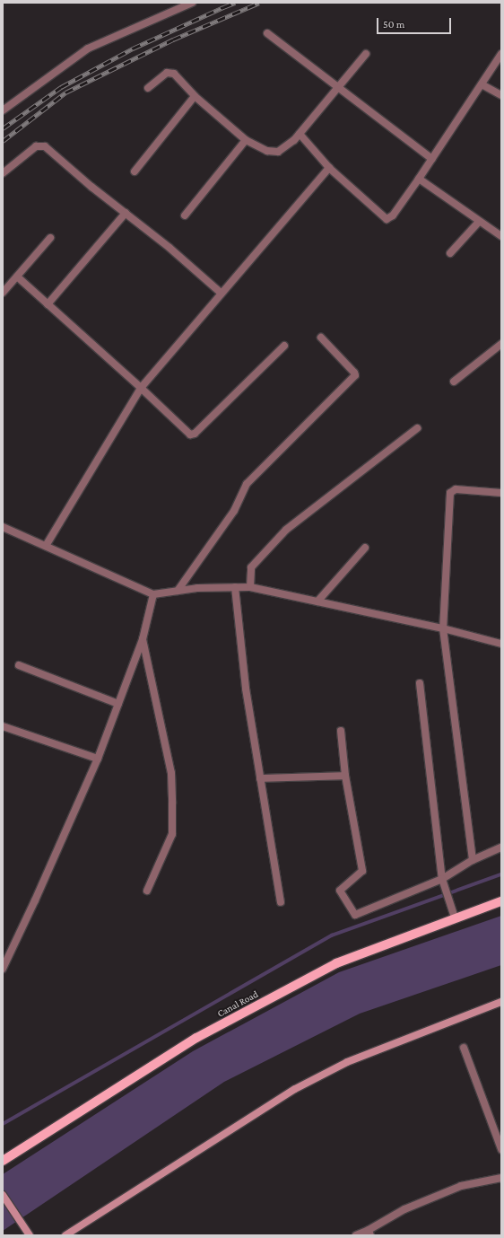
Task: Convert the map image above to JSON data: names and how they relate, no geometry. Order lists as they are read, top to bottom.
{
  "streets": {
    "main road": ["Canal Road"]
  },
  "scale_bar": "50 m"
}
